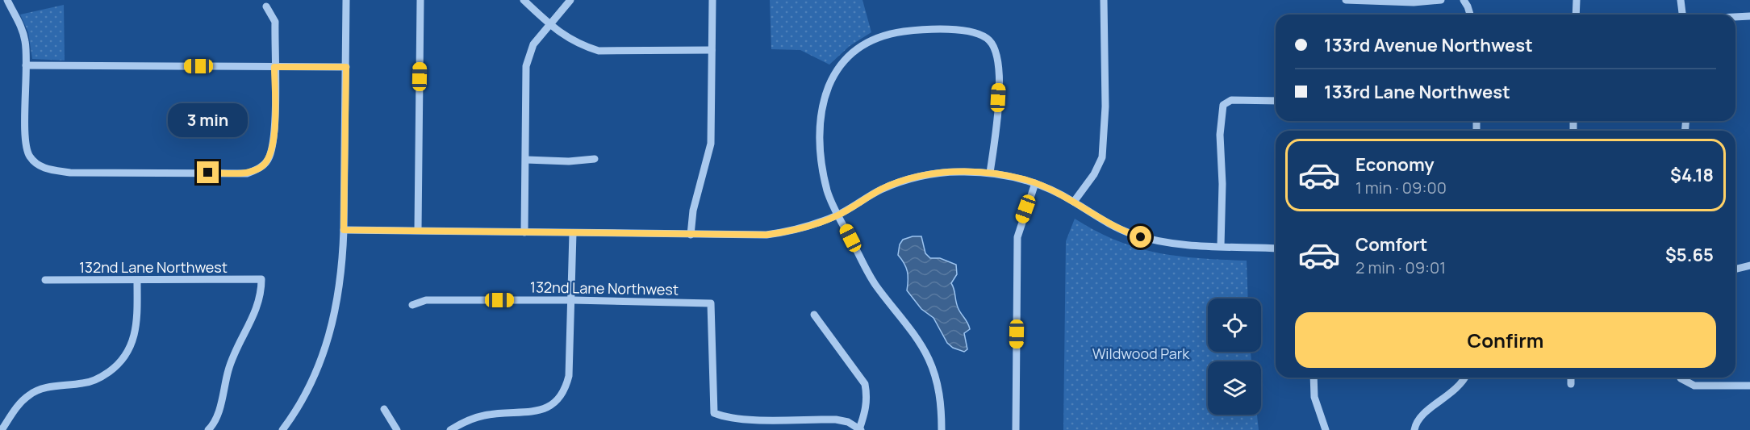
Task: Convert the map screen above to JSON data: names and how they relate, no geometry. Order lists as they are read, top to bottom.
{
  "streets": {
    "street": ["132nd Lane Northwest"]
  },
  "parks": ["Wildwood Park"],
  "page": {
    "banner": ["133rd Avenue Northwest", "133rd Lane Northwest"],
    "bubble": "3 min",
    "list": [
      {
        "name": "Economy",
        "note": "1 min · 09:00",
        "value": "$4.18"
      },
      {
        "name": "Comfort",
        "note": "2 min · 09:01",
        "value": "$5.65"
      }
    ],
    "buttons": "Confirm"
  }
}
